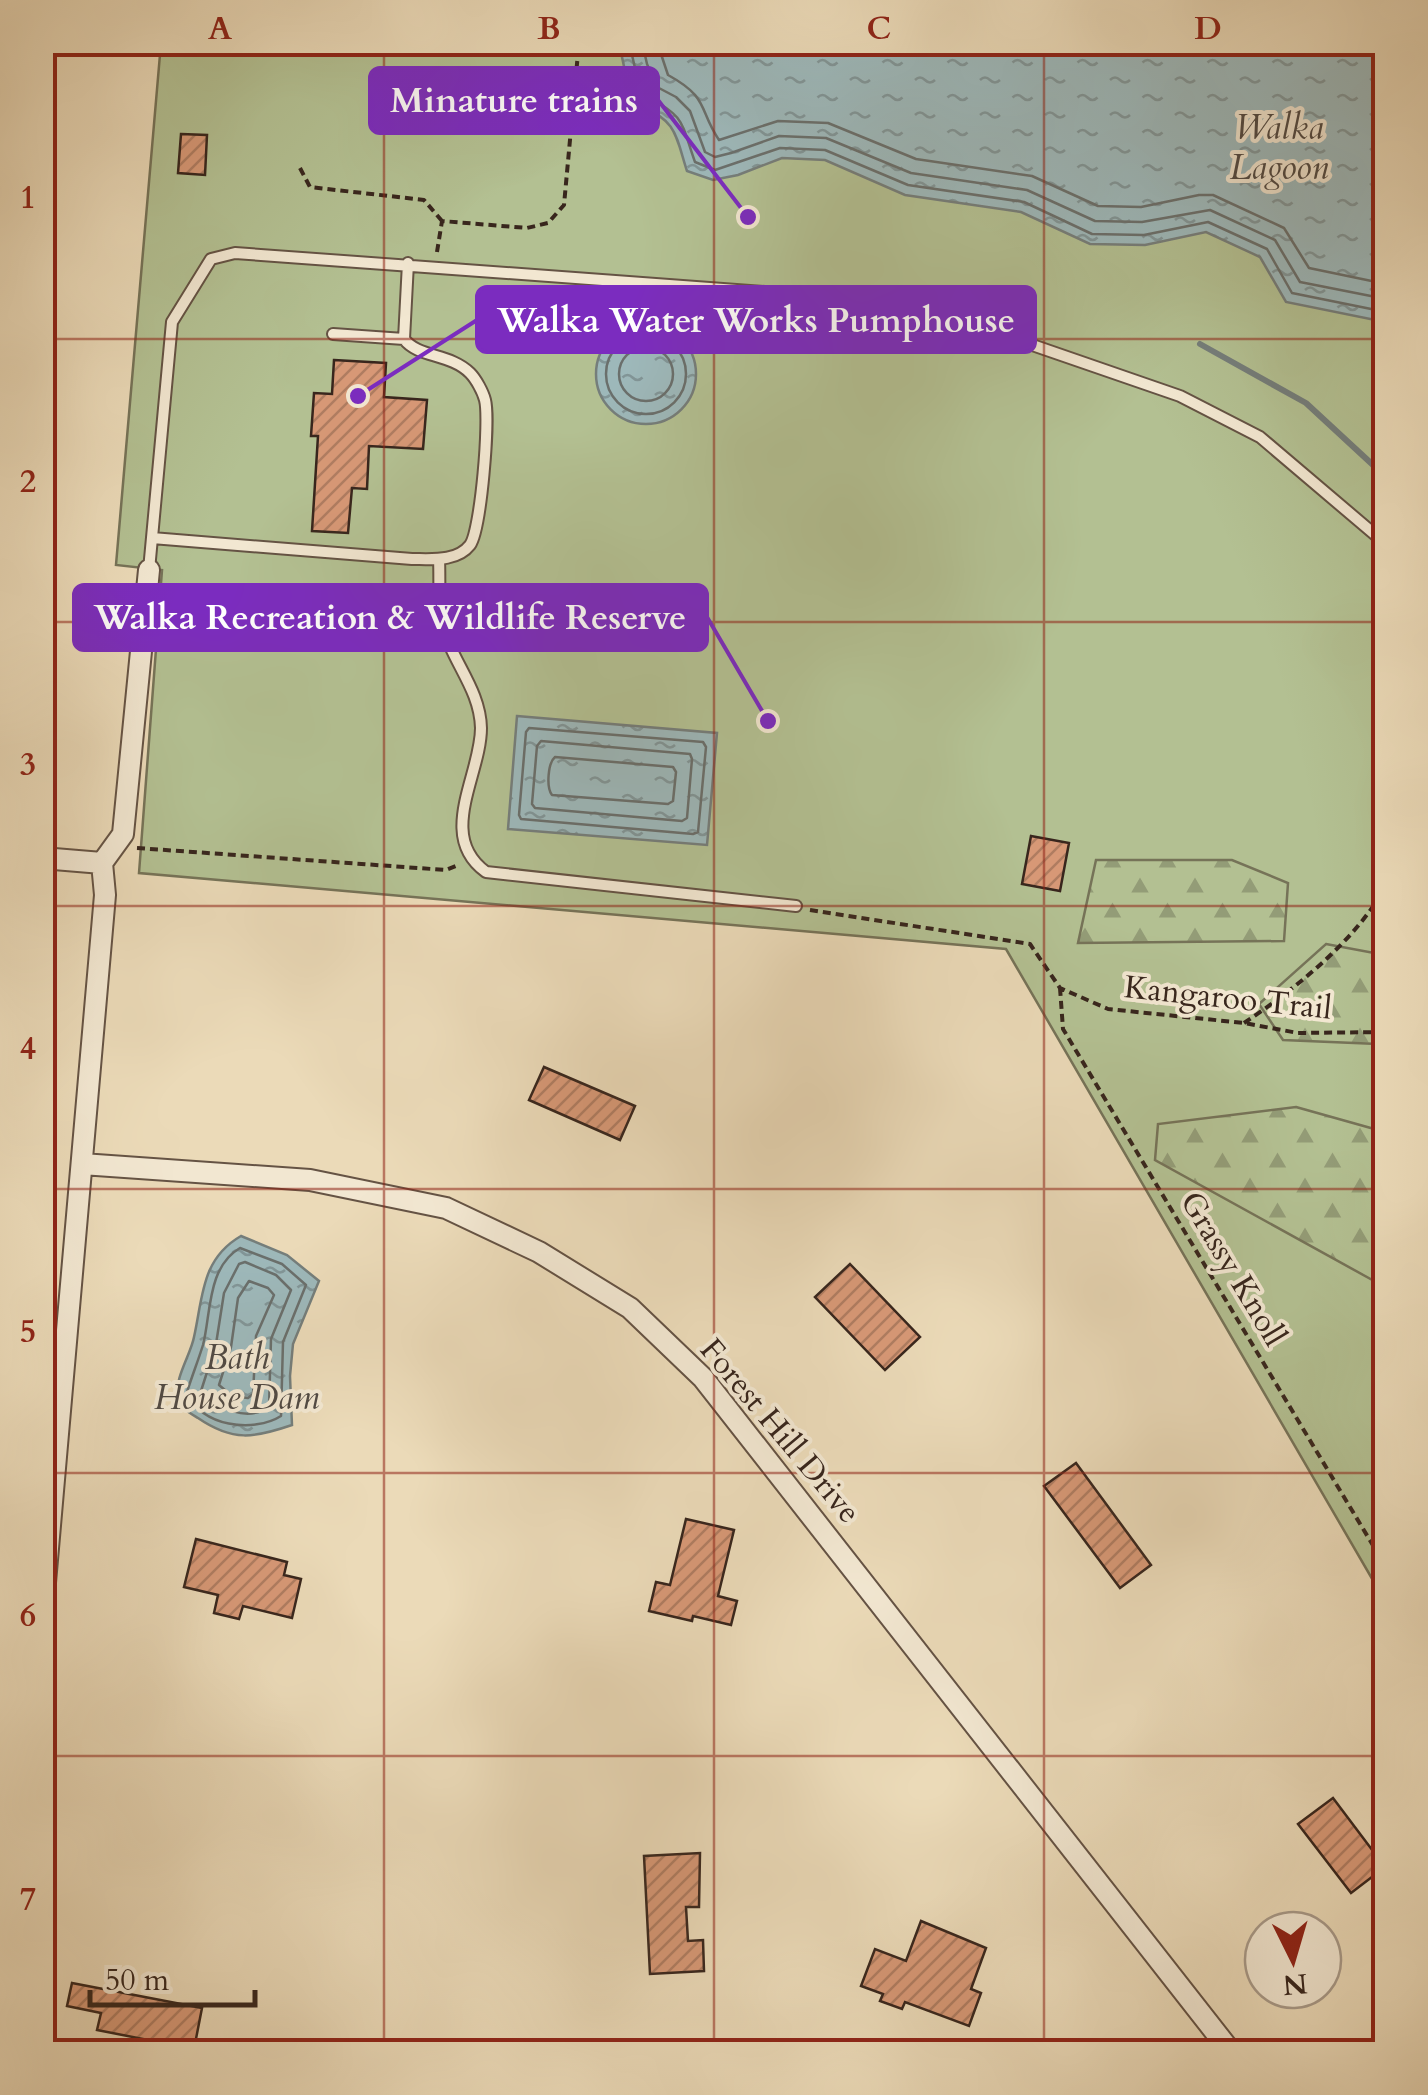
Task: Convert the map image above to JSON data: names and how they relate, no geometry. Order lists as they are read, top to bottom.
{
  "streets": {
    "street": ["Forest Hill Drive"],
    "path": ["Kangaroo Trail", "Grassy Knoll"]
  },
  "crossings": [
    ["Kangaroo Trail", "Grassy Knoll"]
  ],
  "water": ["Walka Lagoon", "Bath House Dam"],
  "places": ["Minature trains", "Walka Water Works Pumphouse", "Walka Recreation & Wildlife Reserve"],
  "scale_bar": "50 m",
  "north": "bottom",
  "grid": {
    "columns": [
      "A",
      "B",
      "C",
      "D"
    ],
    "rows": [
      "1",
      "2",
      "3",
      "4",
      "5",
      "6",
      "7"
    ]
  }
}
